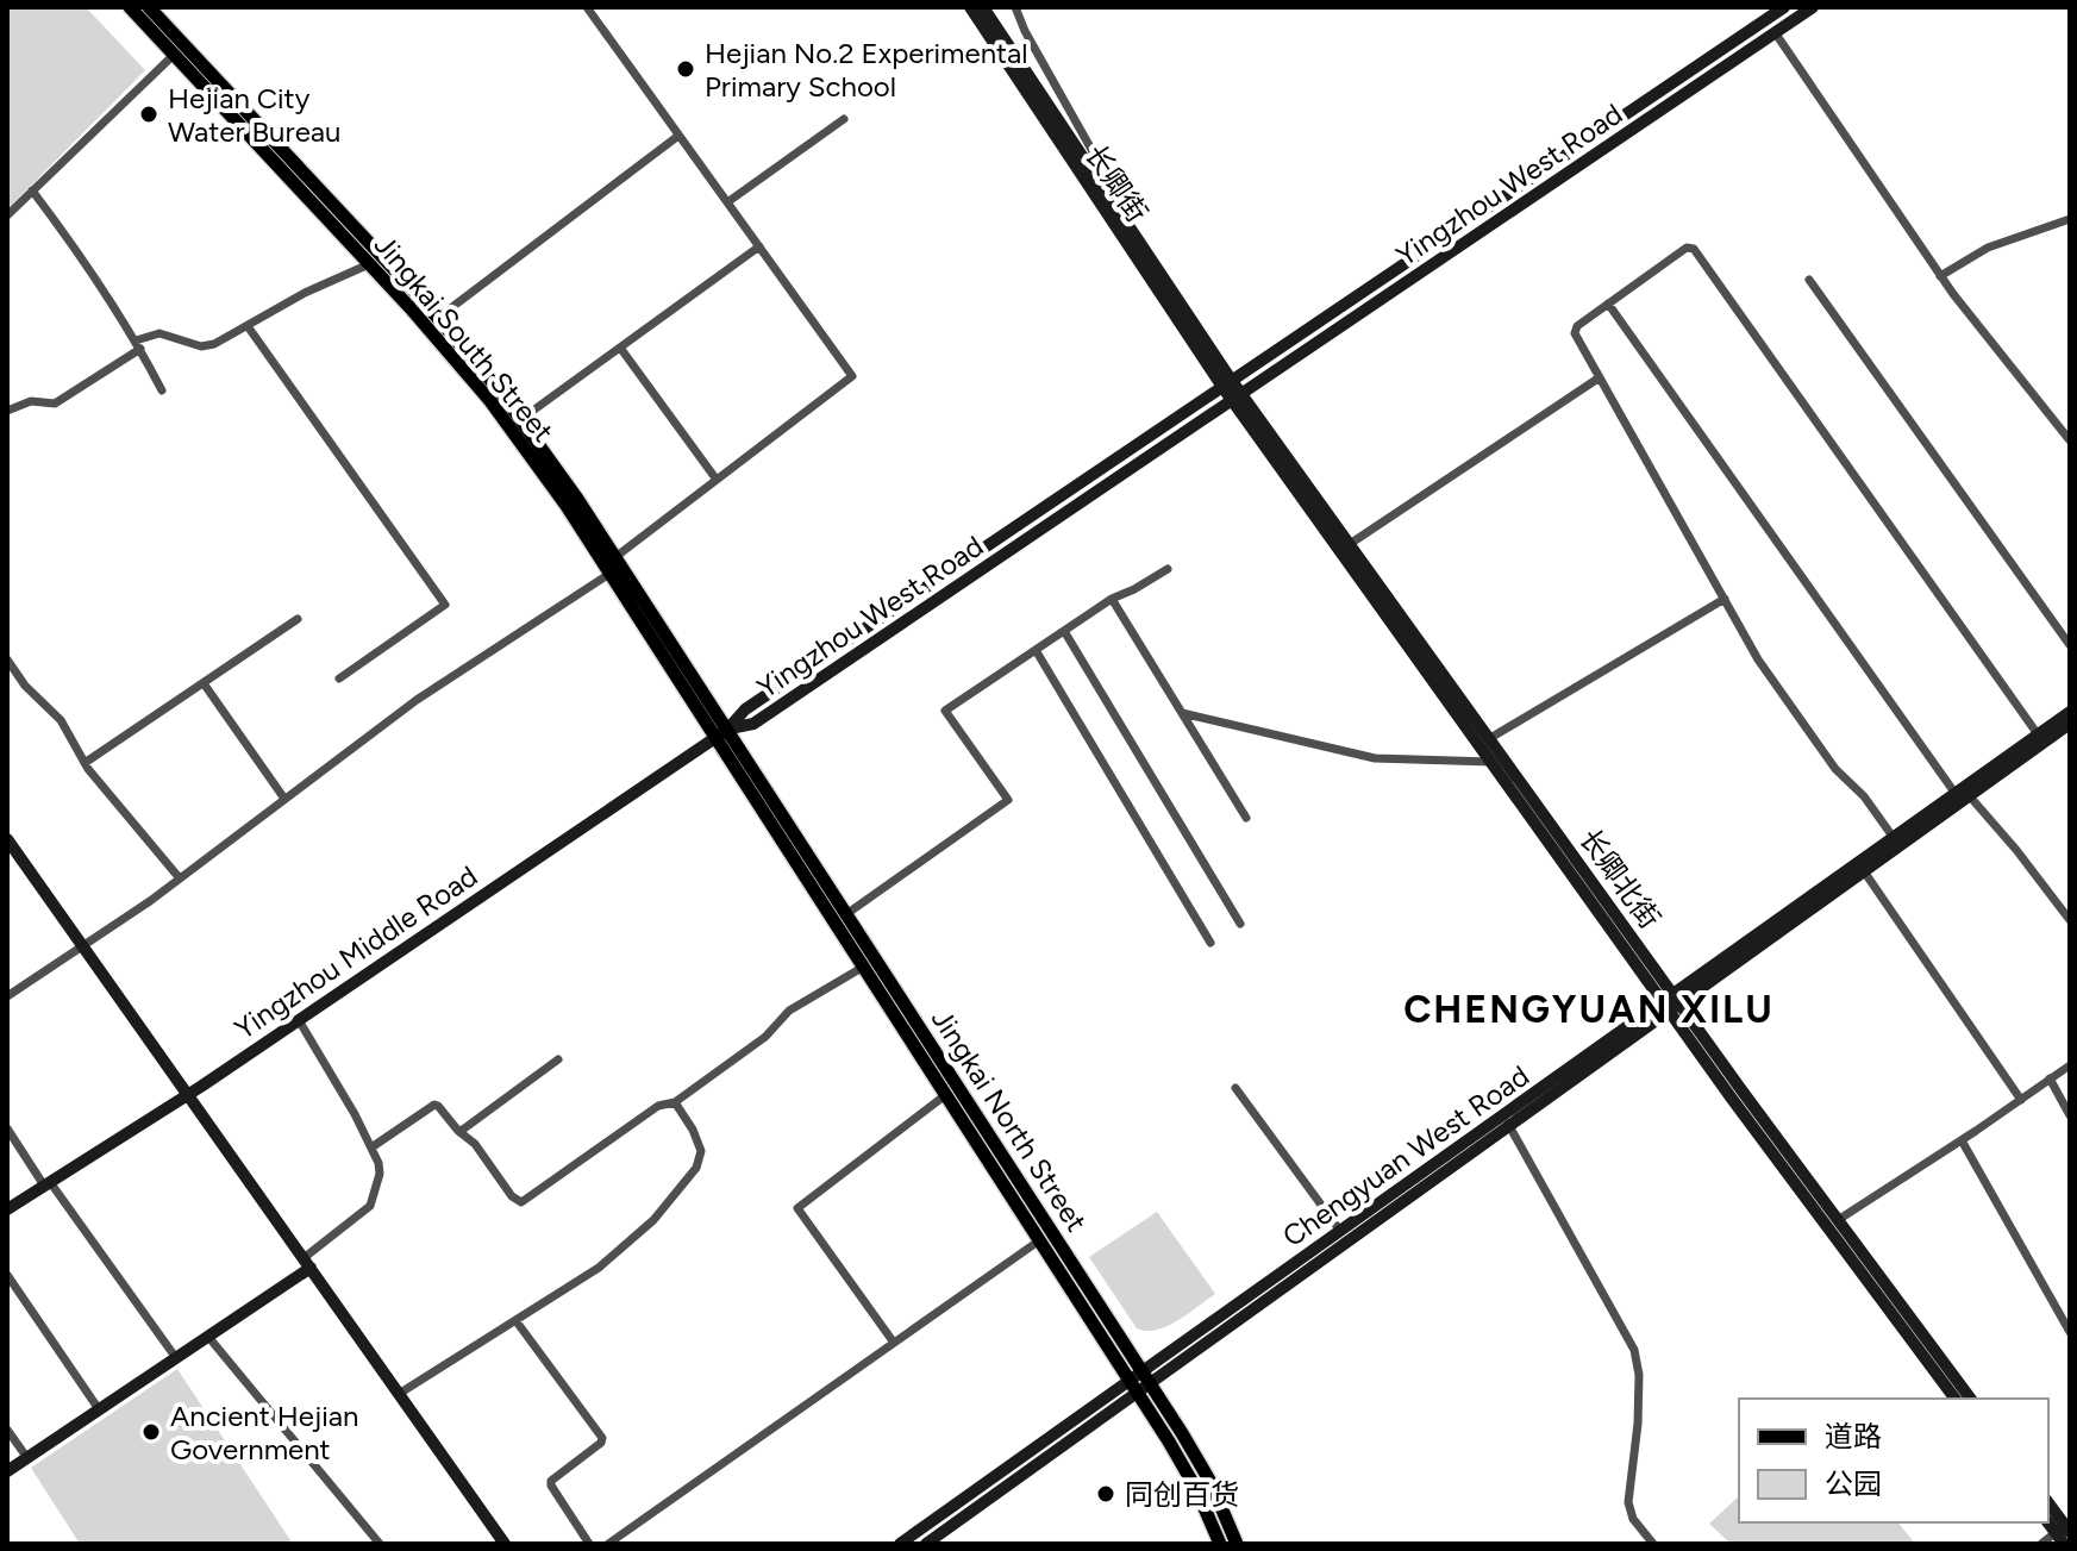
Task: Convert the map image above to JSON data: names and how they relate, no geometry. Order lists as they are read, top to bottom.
{
  "streets": {
    "main road": [
      "长卿街",
      "Yingzhou West Road",
      "Jingkai South Street",
      "长卿北街",
      "Yingzhou Middle Road",
      "Jingkai North Street",
      "Chengyuan West Road"
    ]
  },
  "crossings": [
    ["长卿街", "Yingzhou West Road"],
    ["长卿街", "长卿北街"],
    ["Yingzhou West Road", "Jingkai South Street"],
    ["Yingzhou West Road", "长卿北街"],
    ["Yingzhou West Road", "Yingzhou Middle Road"],
    ["Yingzhou West Road", "Jingkai North Street"],
    ["Jingkai South Street", "Yingzhou Middle Road"],
    ["Jingkai South Street", "Jingkai North Street"],
    ["长卿北街", "Chengyuan West Road"],
    ["Yingzhou Middle Road", "Jingkai North Street"],
    ["Jingkai North Street", "Chengyuan West Road"]
  ],
  "districts": ["CHENGYUAN XILU"],
  "places": [
    "Hejian No.2 Experimental Primary School",
    "Hejian City Water Bureau",
    "Ancient Hejian Government",
    "同创百货"
  ],
  "legend": ["道路", "公园"]
}
